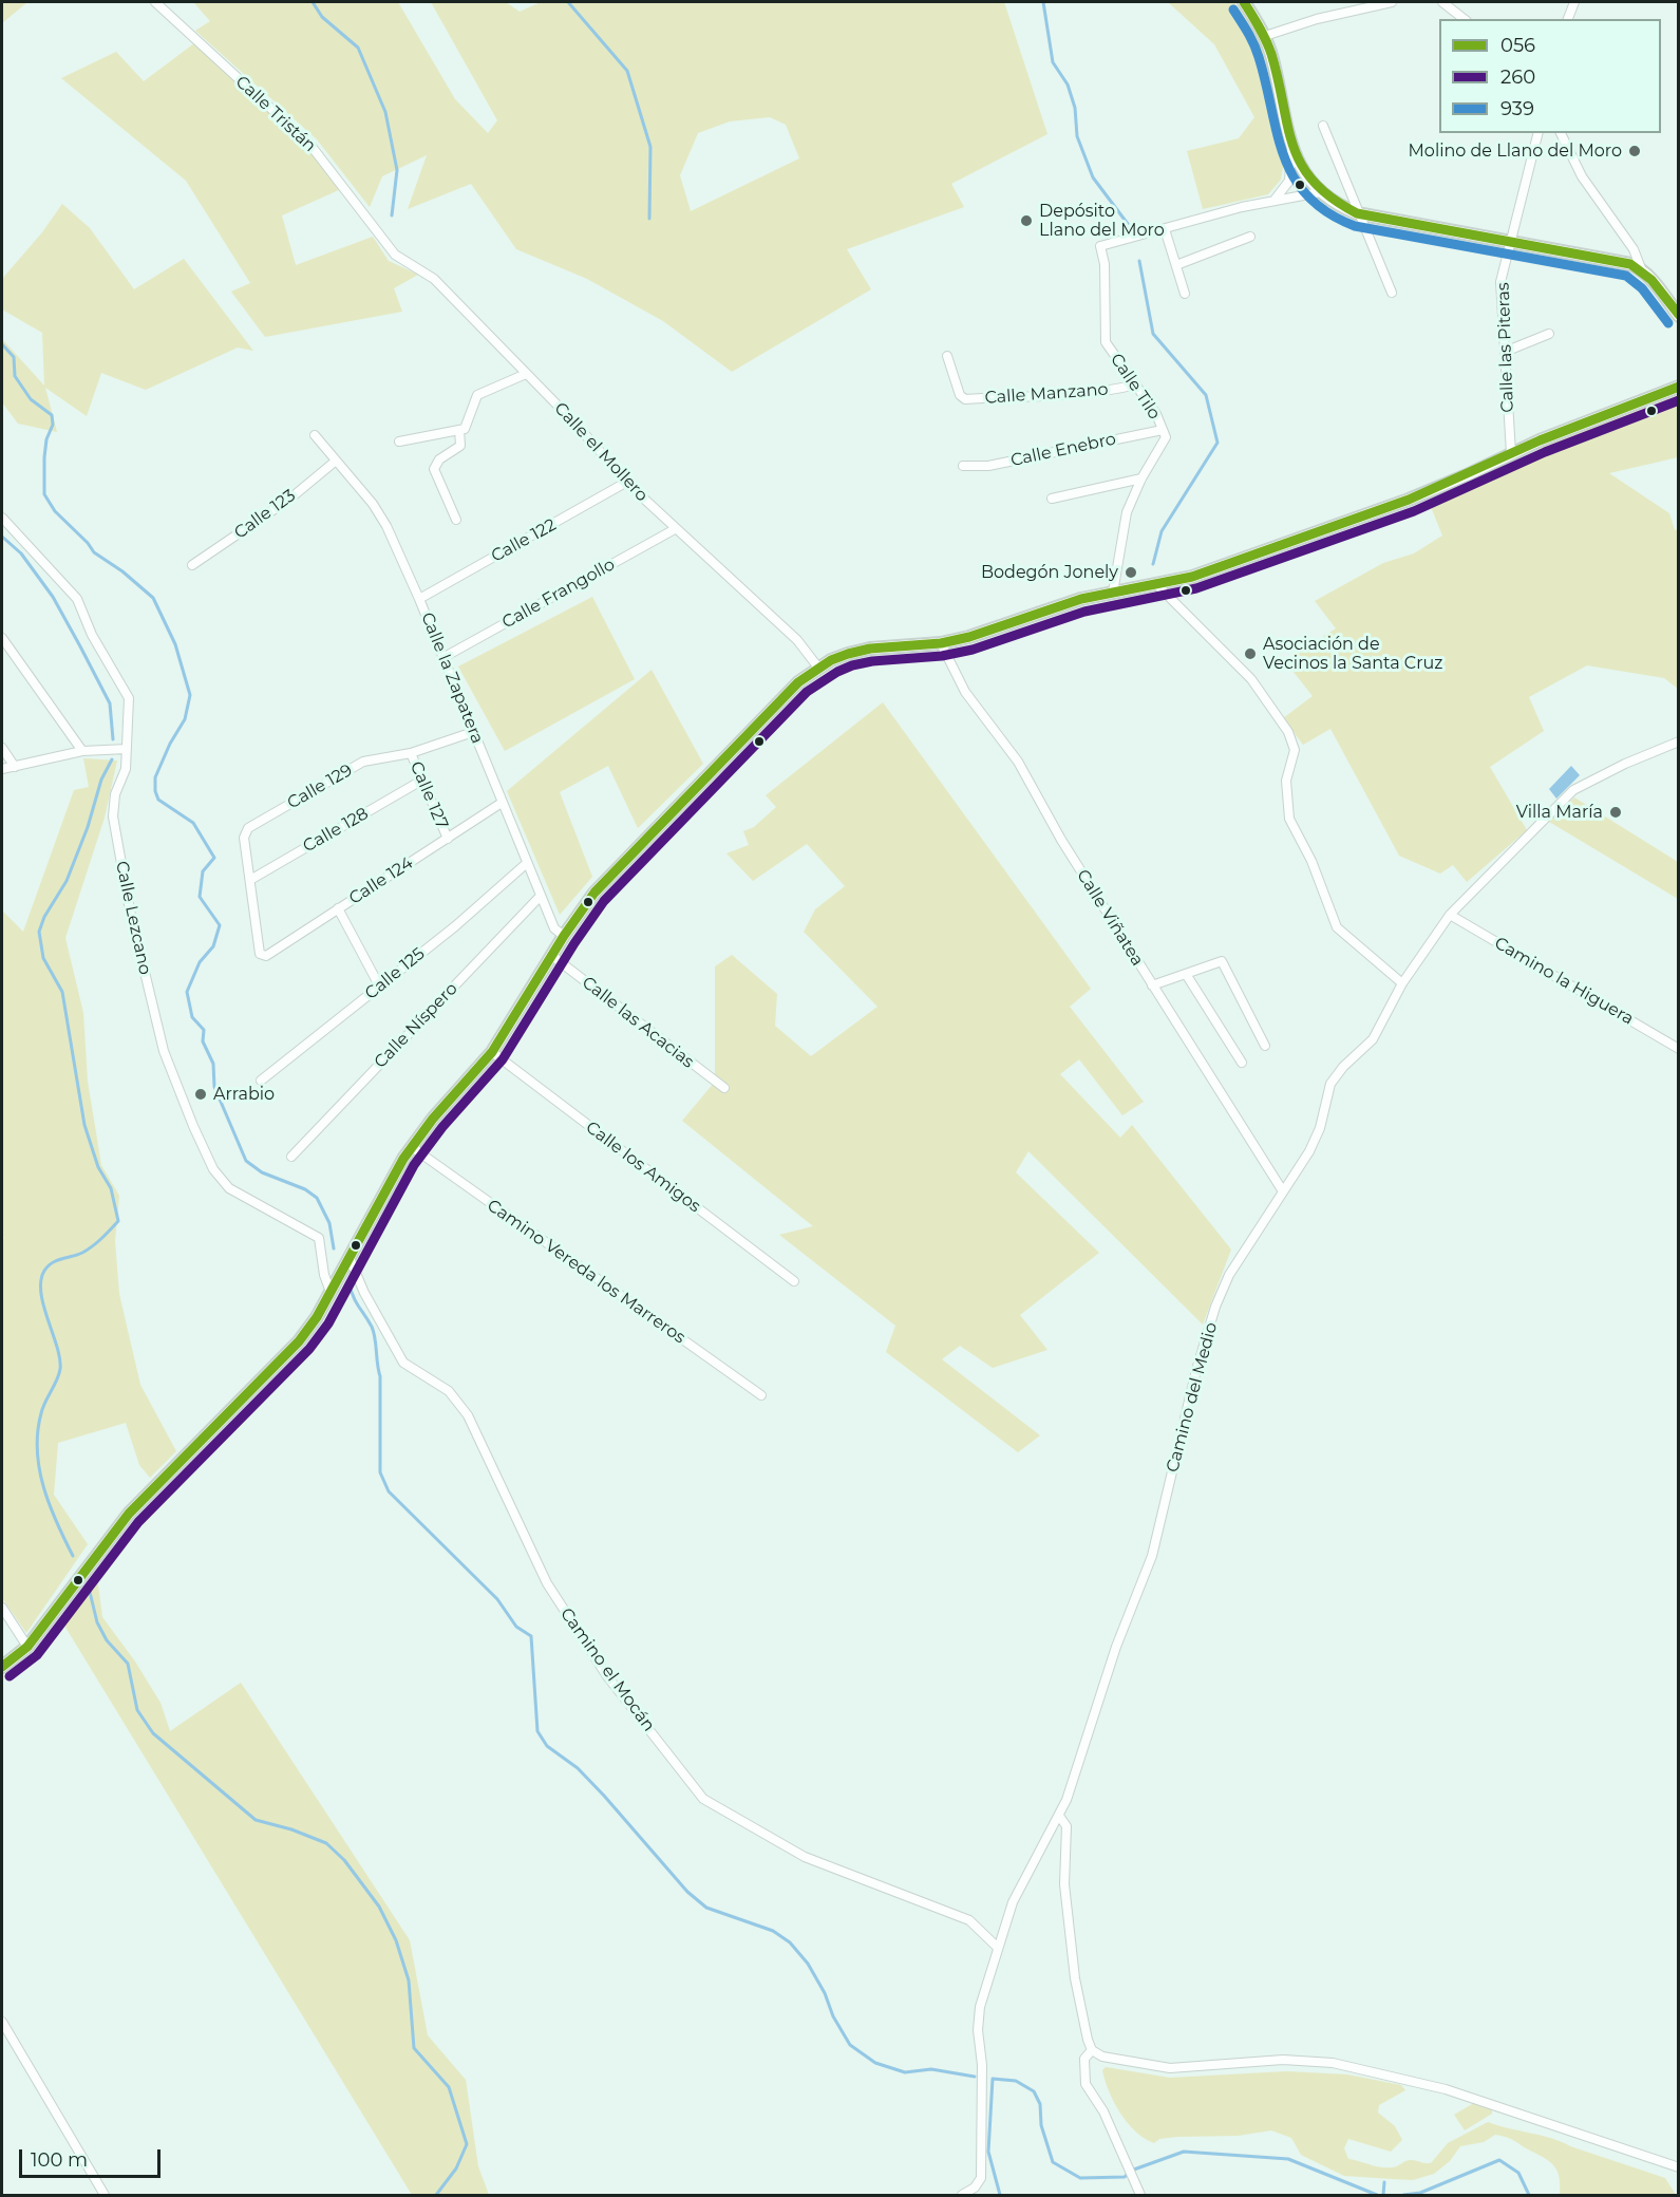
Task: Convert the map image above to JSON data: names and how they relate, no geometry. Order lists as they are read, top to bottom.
{
  "streets": {
    "street": [
      "Calle Tristán",
      "Calle las Piteras",
      "Calle Tilo",
      "Calle Manzano",
      "Calle Enebro",
      "Calle el Mollero",
      "Calle 123",
      "Calle 122",
      "Calle Frangollo",
      "Calle la Zapatera",
      "Calle 129",
      "Calle 127",
      "Calle 128",
      "Calle 124",
      "Calle Lezcano",
      "Calle Viñatea",
      "Calle 125",
      "Camino la Higuera",
      "Calle las Acacias",
      "Calle Níspero",
      "Calle los Amigos",
      "Camino Vereda los Marreros",
      "Camino del Medio",
      "Camino el Mocán"
    ]
  },
  "crossings": [
    ["Calle Tristán", "Calle el Mollero"],
    ["Calle Tilo", "Calle Manzano"],
    ["Calle Tilo", "Calle Enebro"],
    ["Calle el Mollero", "Calle 122"],
    ["Calle el Mollero", "Calle Frangollo"],
    ["Calle 123", "Calle la Zapatera"],
    ["Calle 122", "Calle la Zapatera"],
    ["Calle Frangollo", "Calle la Zapatera"],
    ["Calle la Zapatera", "Calle 129"],
    ["Calle la Zapatera", "Calle 124"],
    ["Calle la Zapatera", "Calle 125"],
    ["Calle la Zapatera", "Calle Níspero"],
    ["Calle 129", "Calle 127"],
    ["Calle 129", "Calle 128"],
    ["Calle 129", "Calle 124"],
    ["Calle 127", "Calle 128"],
    ["Calle 127", "Calle 124"],
    ["Calle 128", "Calle 124"],
    ["Calle Viñatea", "Camino del Medio"],
    ["Camino la Higuera", "Camino del Medio"],
    ["Camino del Medio", "Camino el Mocán"]
  ],
  "places": [
    "Molino de Llano del Moro",
    "Depósito Llano del Moro",
    "Bodegón Jonely",
    "Asociación de Vecinos la Santa Cruz",
    "Villa María",
    "Arrabio"
  ],
  "lines": ["transit line 056", "transit line 939", "transit line 260"],
  "legend": ["056", "260", "939"],
  "scale_bar": "100 m"
}
